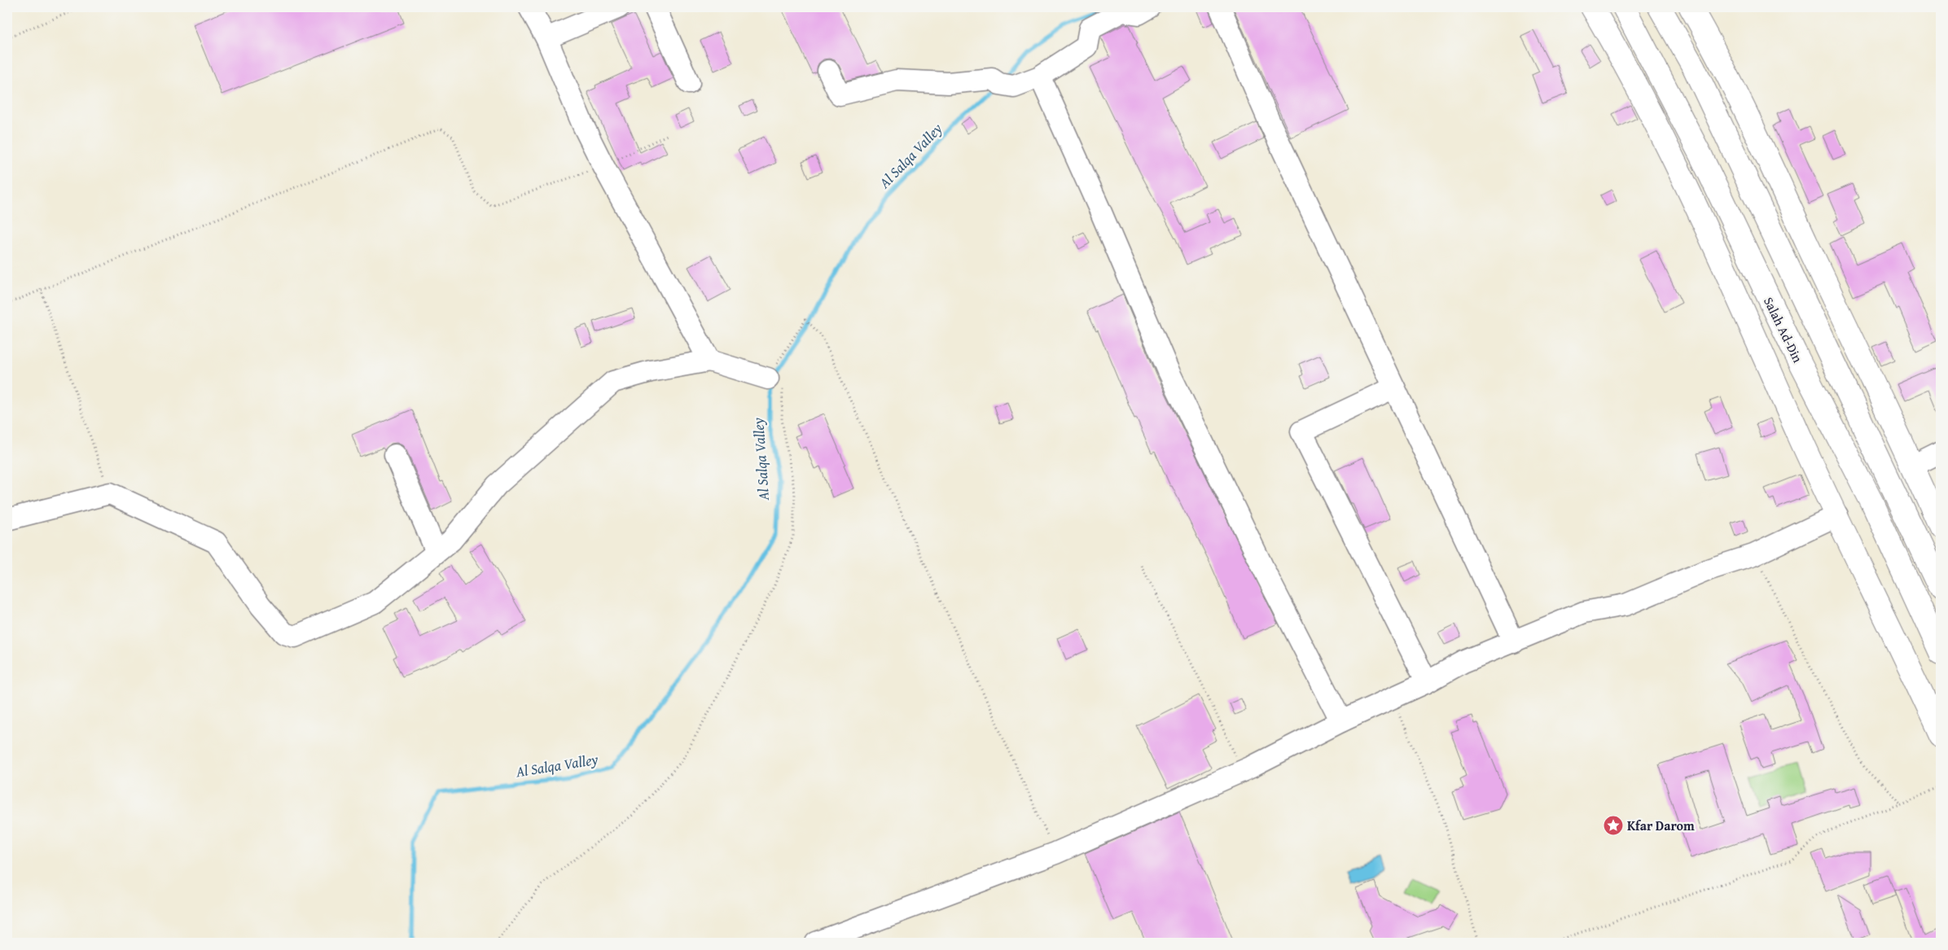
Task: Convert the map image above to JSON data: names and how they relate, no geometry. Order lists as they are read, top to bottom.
{
  "streets": {
    "main road": ["Salah Ad-Din"]
  },
  "water": ["Al Salqa Valley"],
  "places": {
    "place": ["Kfar Darom"]
  }
}
